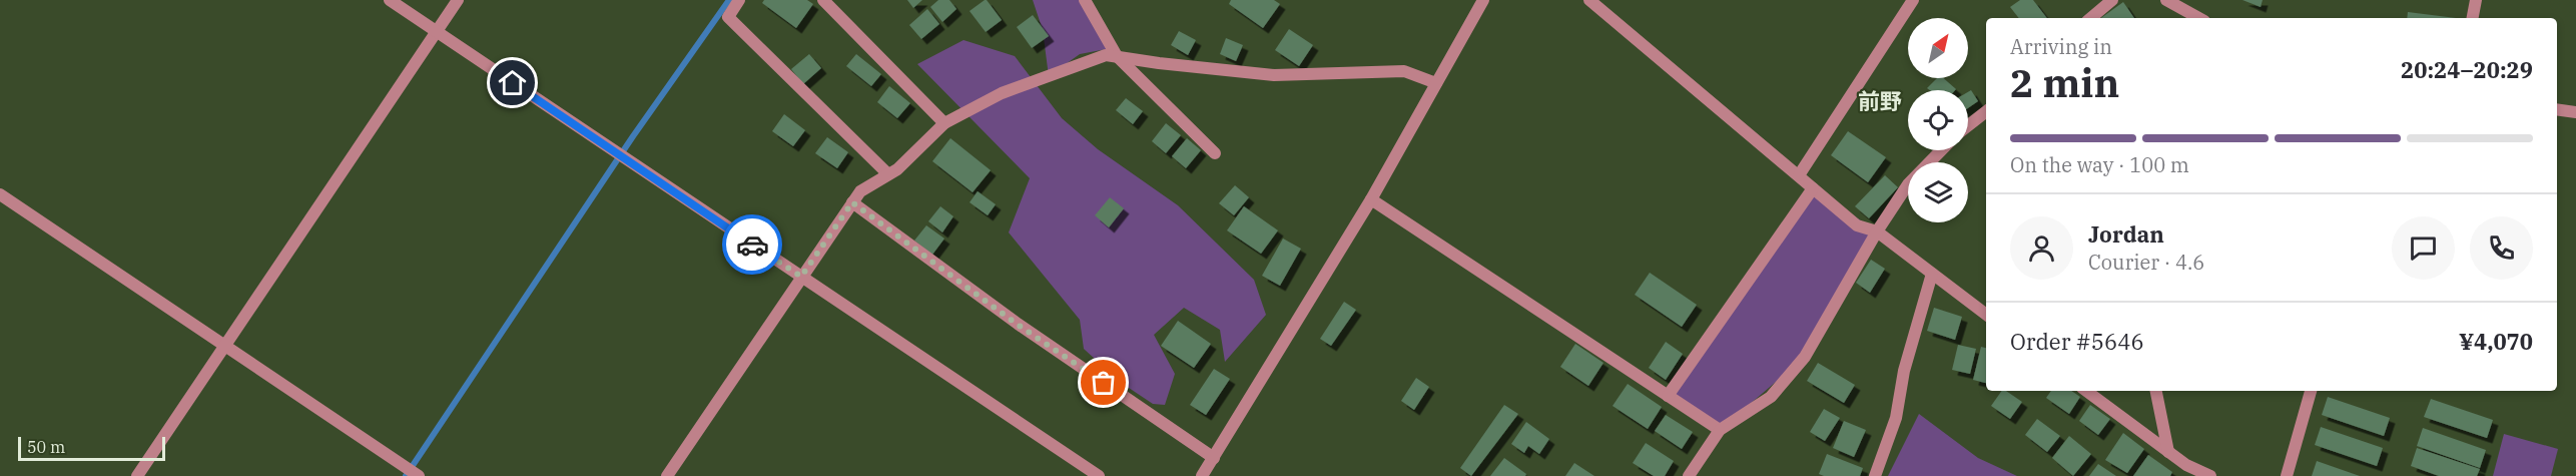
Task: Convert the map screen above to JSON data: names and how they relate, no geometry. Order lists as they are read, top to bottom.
{
  "districts": ["前野"],
  "scale_bar": "50 m",
  "north": "top right",
  "page": {
    "heading": ["2 min", "Arriving in", "20:24–20:29"],
    "panel": [
      "Jordan",
      "Courier · 4.6",
      "Order #5646",
      "¥4,070"
    ],
    "bar": "On the way · 100 m",
    "scale": "50 m"
  }
}
